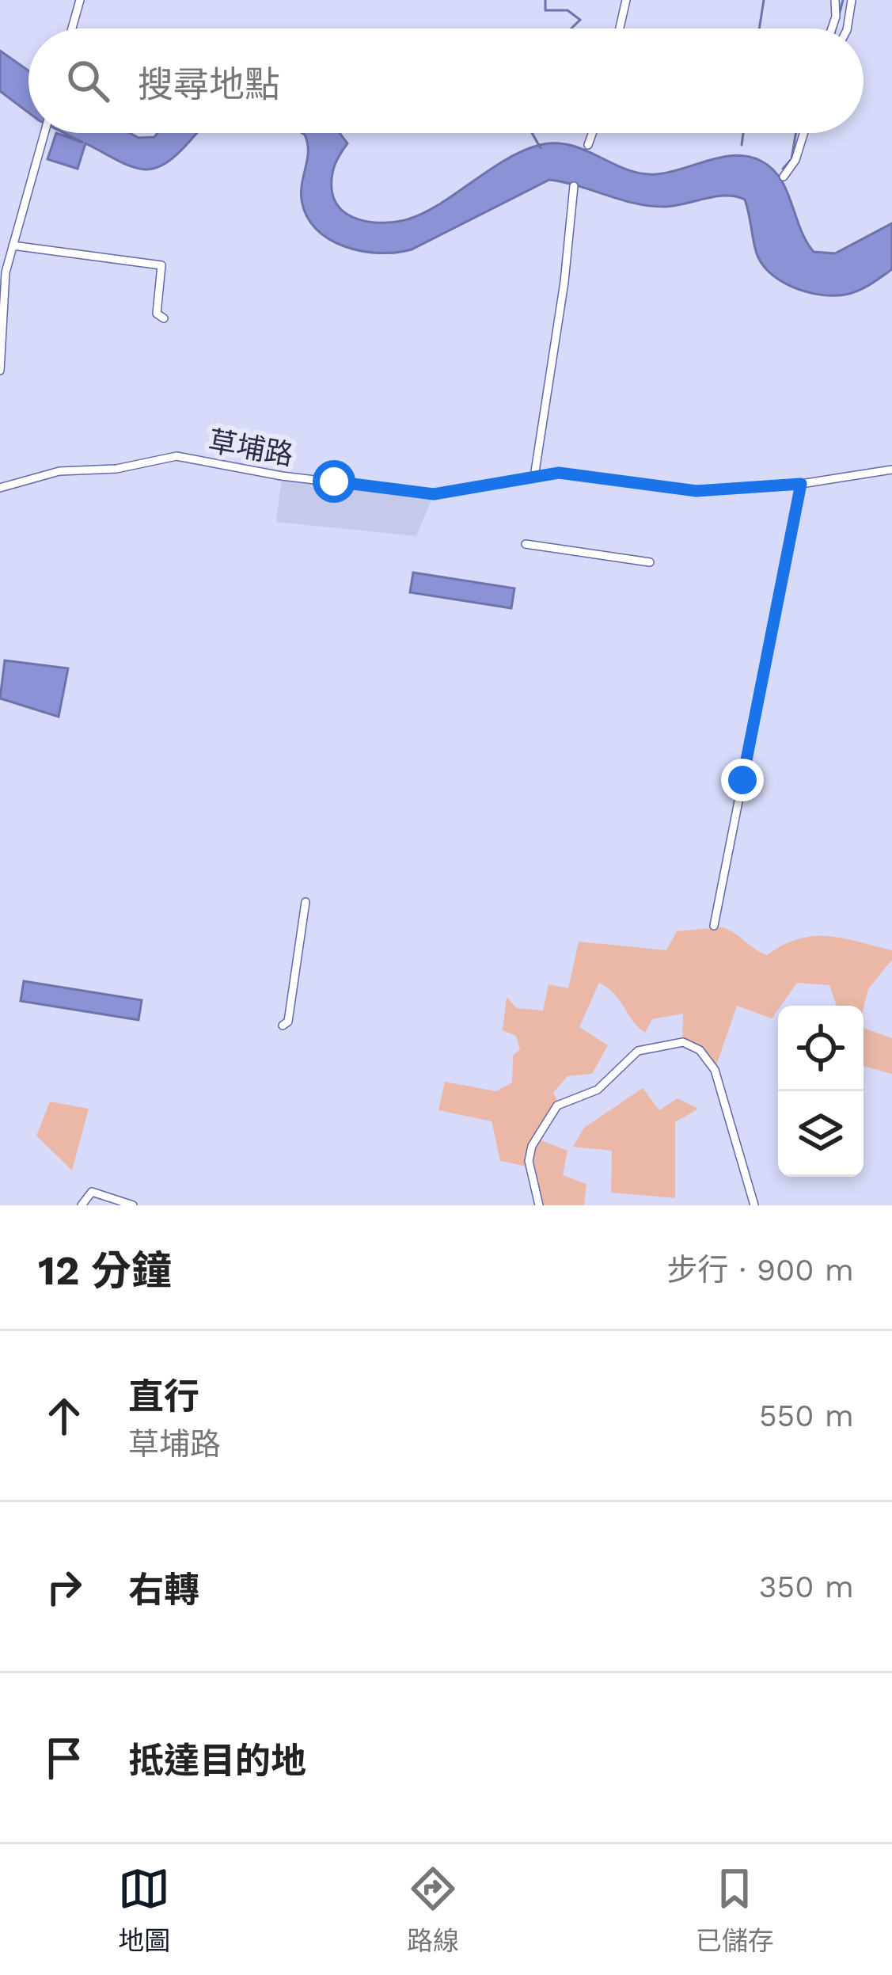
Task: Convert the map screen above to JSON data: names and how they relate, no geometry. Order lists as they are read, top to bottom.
{
  "streets": {
    "street": ["草埔路"]
  },
  "page": {
    "search": "搜尋地點",
    "heading": ["12 分鐘", "步行 · 900 m"],
    "list": [
      ["直行", "草埔路", "550 m"],
      ["右轉", "350 m"],
      "抵達目的地"
    ],
    "nav": ["地圖", "路線", "已儲存"]
  }
}
